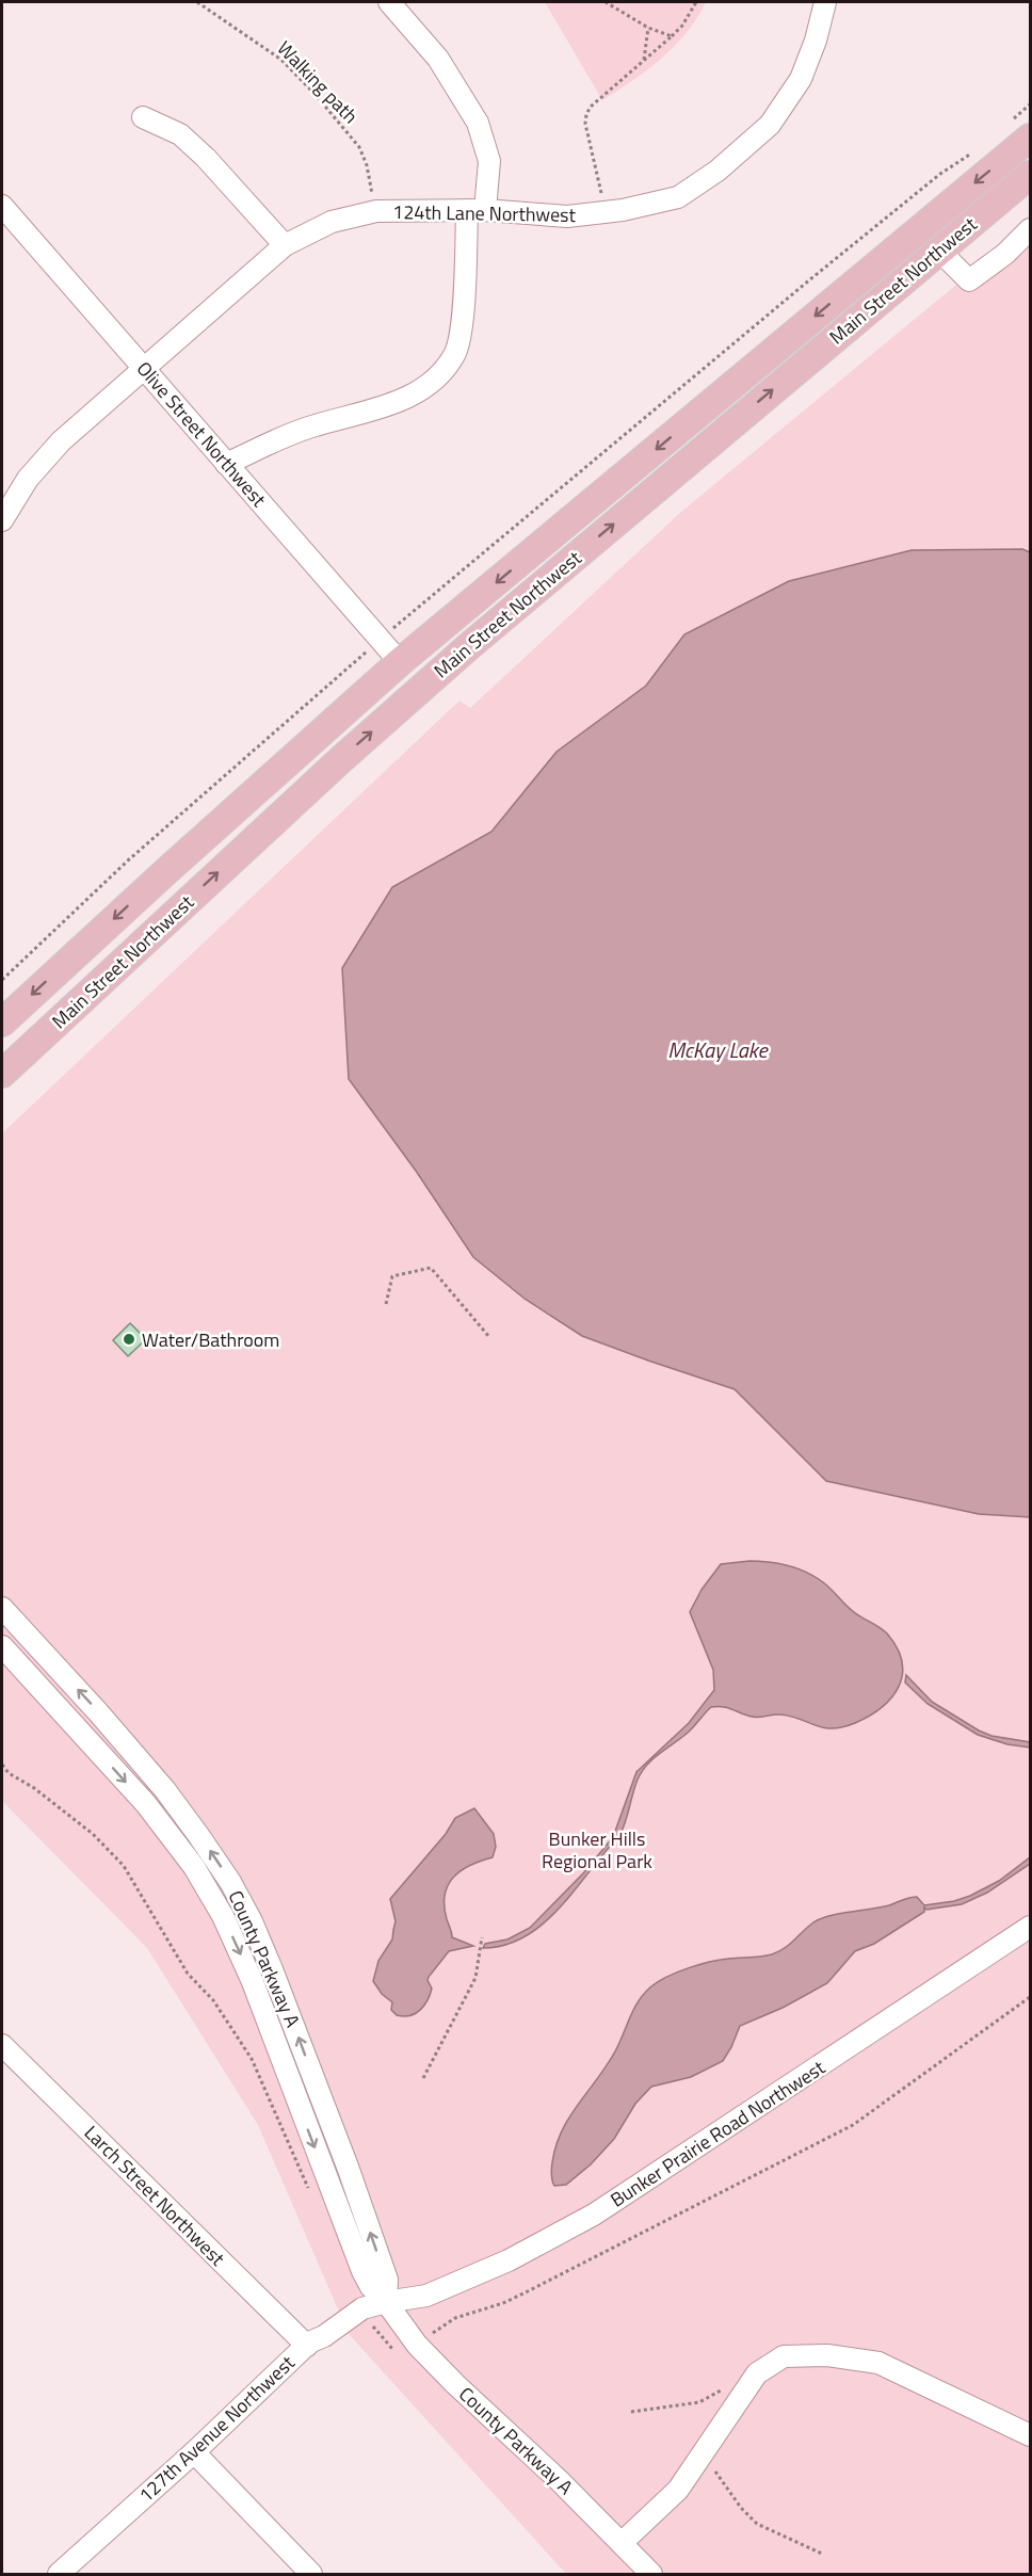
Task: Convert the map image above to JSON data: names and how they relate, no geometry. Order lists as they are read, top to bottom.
{
  "streets": {
    "main road": ["Main Street Northwest"],
    "street": [
      "124th Lane Northwest",
      "Olive Street Northwest",
      "County Parkway A",
      "Bunker Prairie Road Northwest",
      "Larch Street Northwest",
      "127th Avenue Northwest"
    ],
    "path": ["Walking path"]
  },
  "crossings": [
    ["Walking path", "124th Lane Northwest"],
    ["124th Lane Northwest", "Olive Street Northwest"],
    ["Main Street Northwest", "Olive Street Northwest"],
    ["County Parkway A", "Bunker Prairie Road Northwest"],
    ["County Parkway A", "127th Avenue Northwest"],
    ["Bunker Prairie Road Northwest", "127th Avenue Northwest"],
    ["Larch Street Northwest", "127th Avenue Northwest"]
  ],
  "water": ["McKay Lake"],
  "parks": ["Bunker Hills Regional Park"],
  "places": ["Water/Bathroom"]
}
